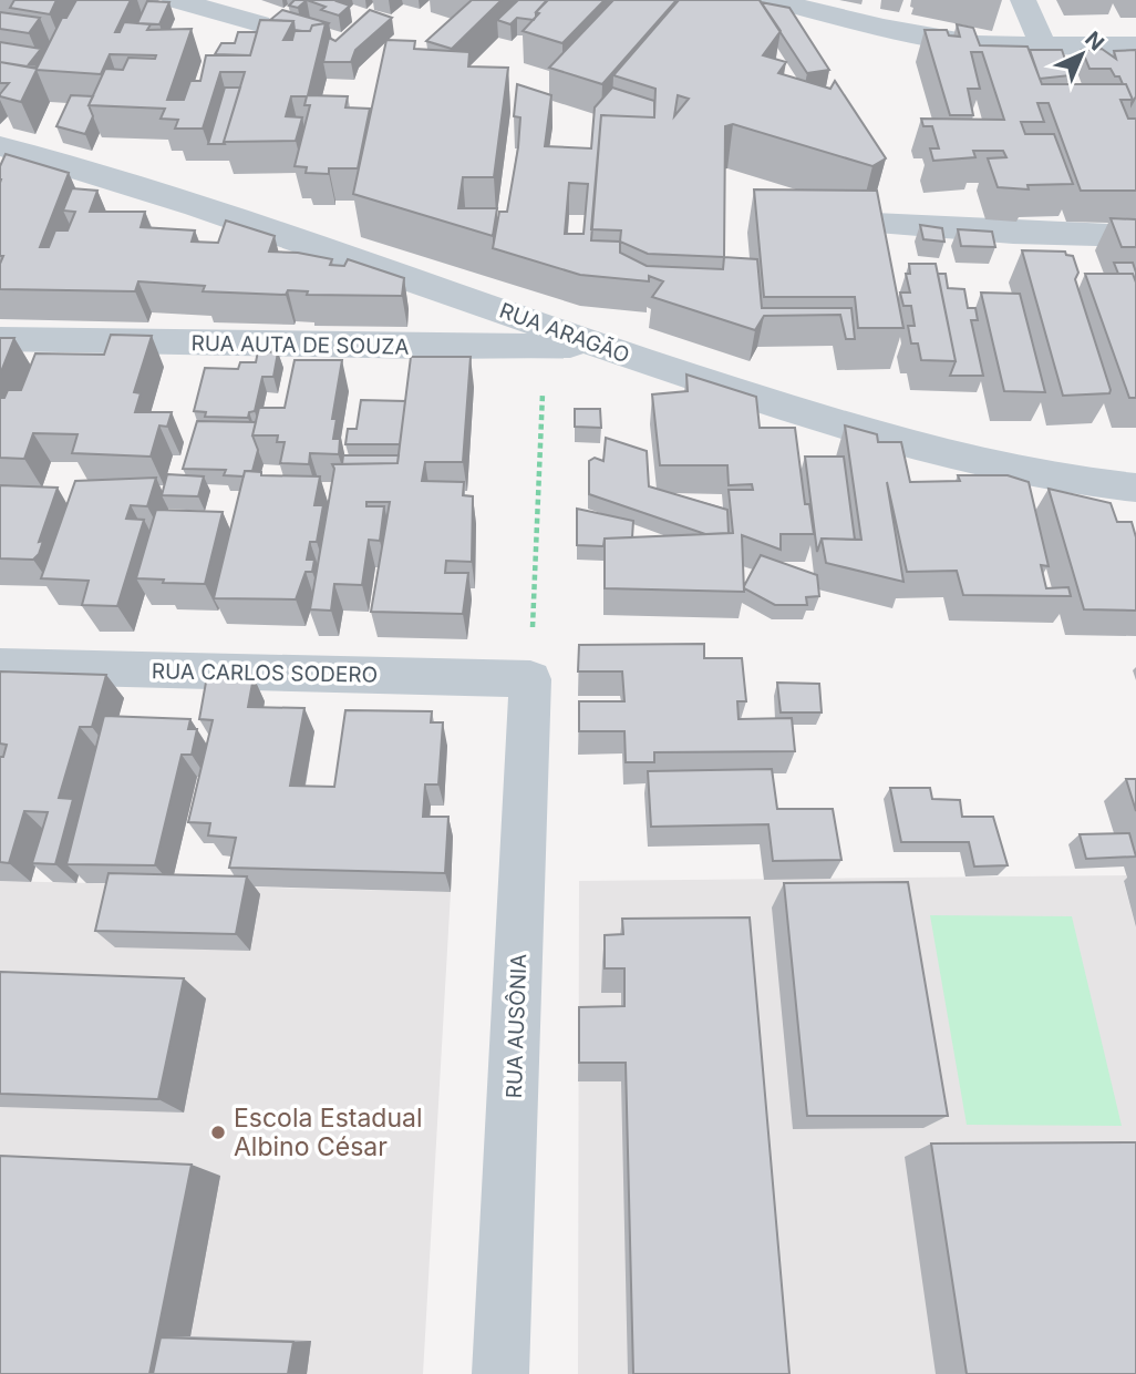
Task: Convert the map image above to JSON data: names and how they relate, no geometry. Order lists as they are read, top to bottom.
{
  "streets": {
    "street": [
      "RUA ARAGÃO",
      "RUA AUTA DE SOUZA",
      "RUA CARLOS SODERO",
      "RUA AUSÔNIA"
    ]
  },
  "crossings": [
    ["RUA ARAGÃO", "RUA AUTA DE SOUZA"],
    ["RUA CARLOS SODERO", "RUA AUSÔNIA"]
  ],
  "places": ["Escola Estadual Albino César"],
  "north": "top right"
}
